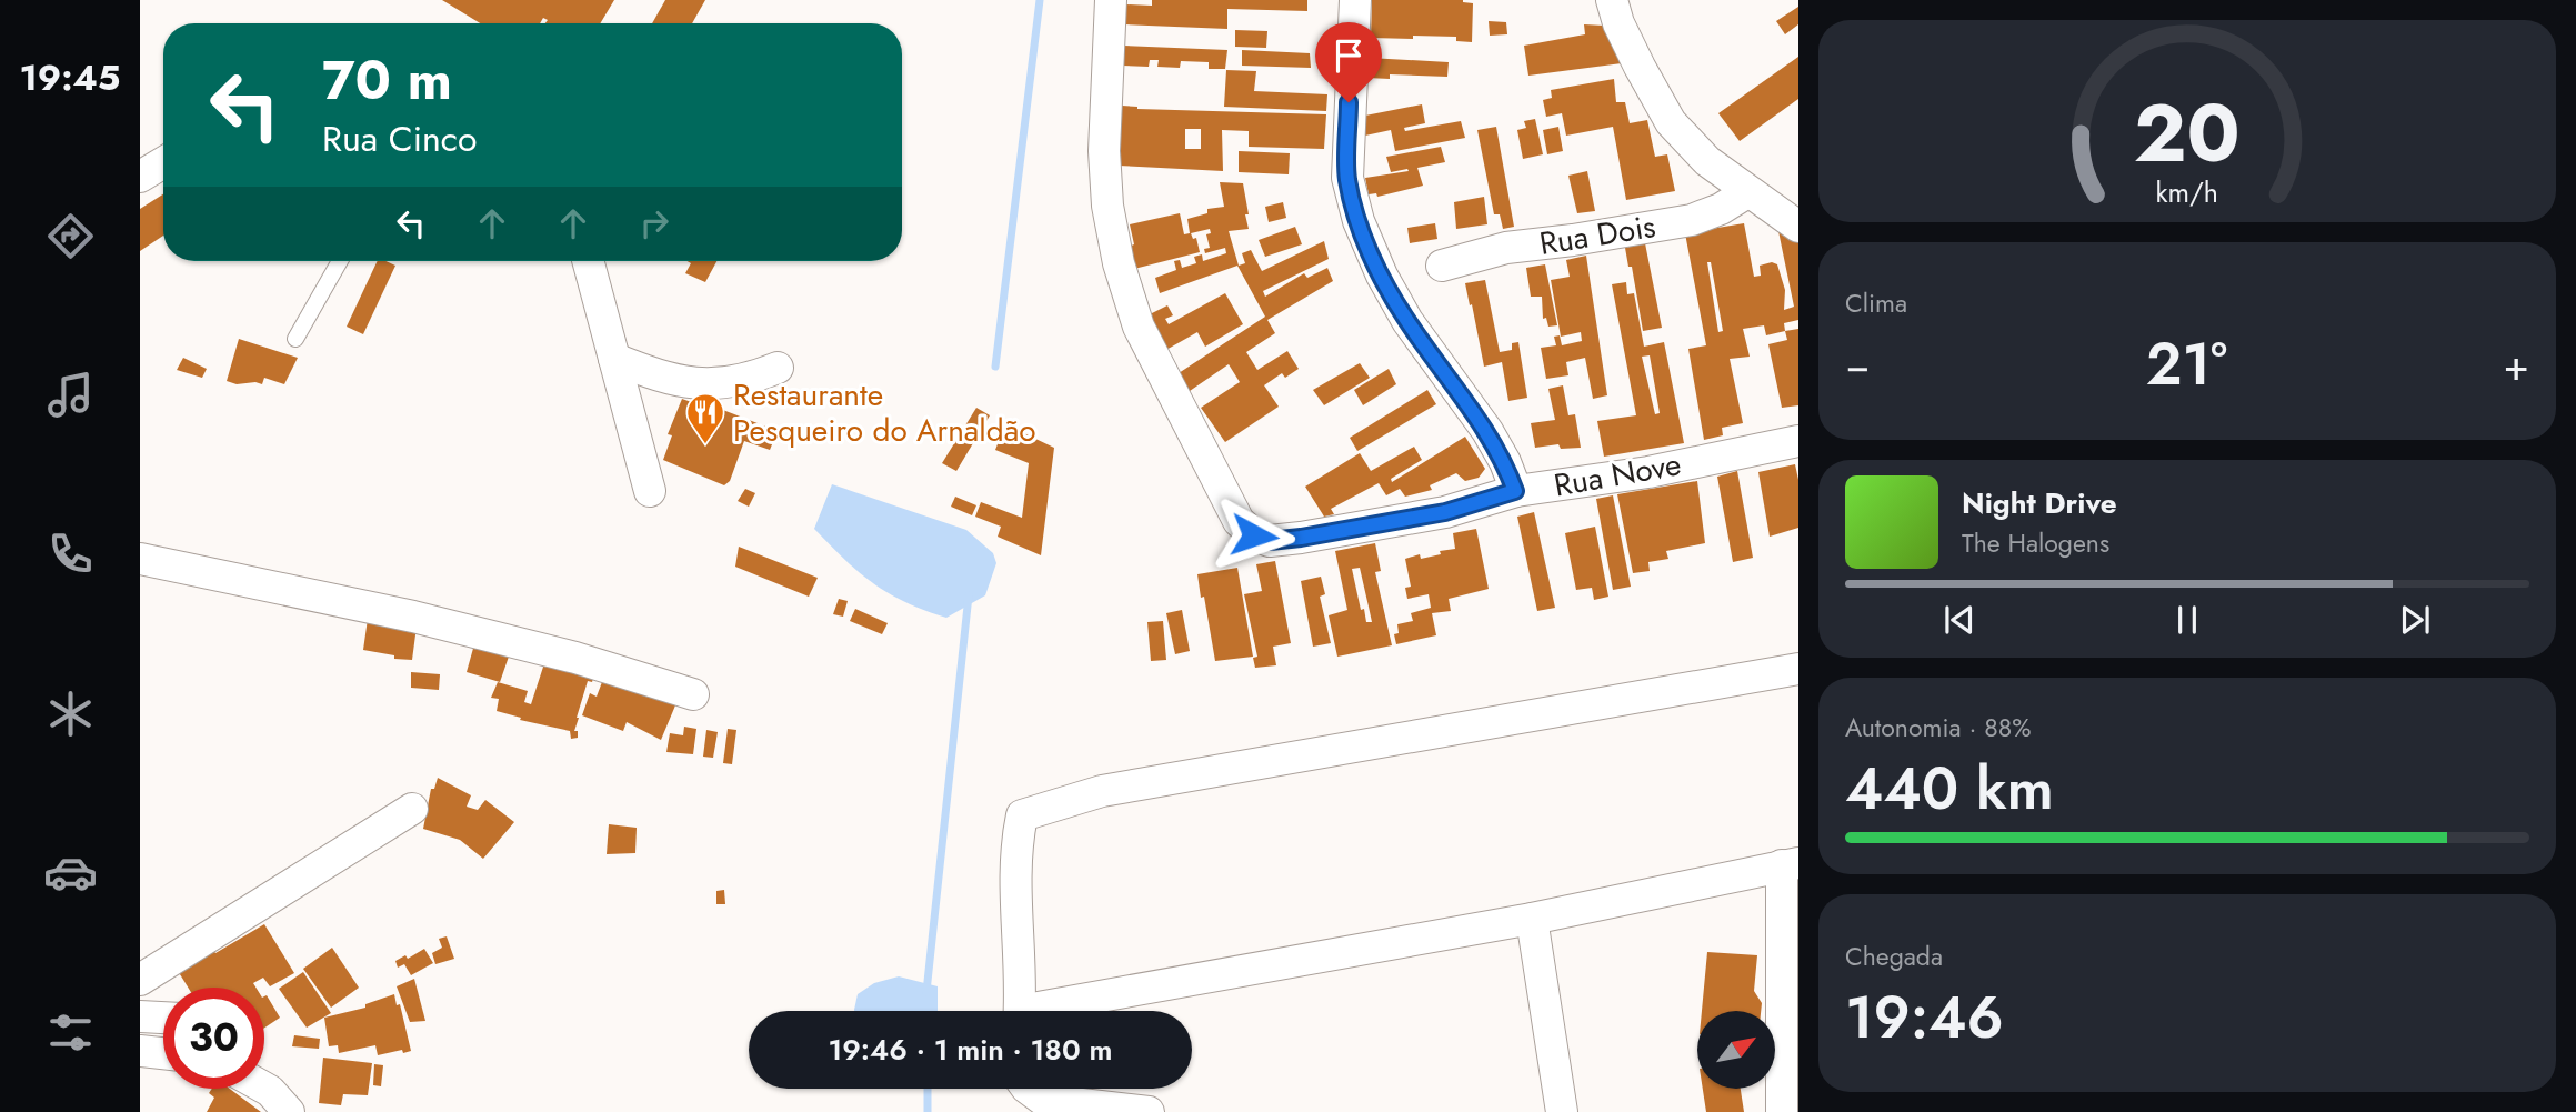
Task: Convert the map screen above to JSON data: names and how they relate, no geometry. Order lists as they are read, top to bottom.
{
  "streets": {
    "street": ["Rua Dois", "Rua Nove"]
  },
  "places": {
    "restaurant": ["Restaurante Pesqueiro do Arnaldão"]
  },
  "north": "top right",
  "page": {
    "tabs": "19:45",
    "turn": ["70 m", "Rua Cinco"],
    "tile": [
      "Clima",
      ["Autonomia · 88%", "440 km"],
      ["Chegada", "19:46"]
    ],
    "heat": ["−", "21°", "+"],
    "song": ["Night Drive", "The Halogens"],
    "limit": "30",
    "trip": "19:46 · 1 min · 180 m",
    "gauge": ["20", "km/h"]
  }
}
